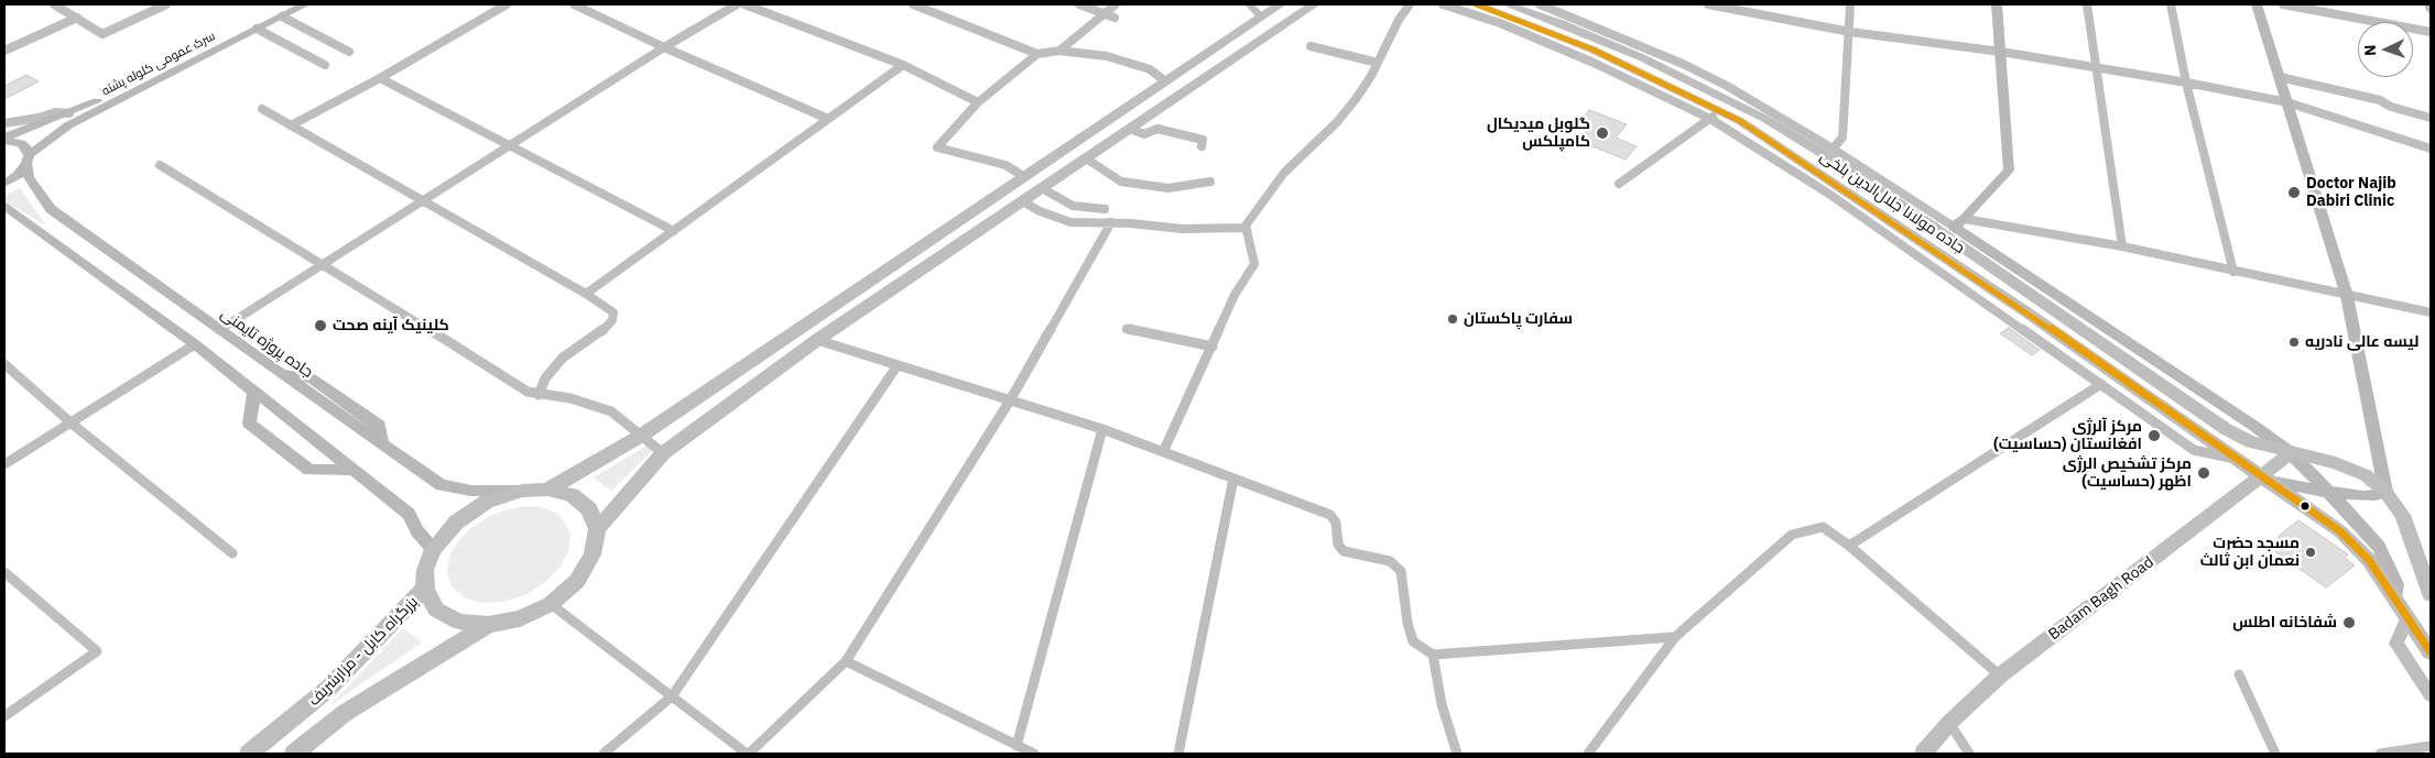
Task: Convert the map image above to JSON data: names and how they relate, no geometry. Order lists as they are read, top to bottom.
{
  "streets": {
    "highway": ["بزرگراه کابل - مزارشریف"],
    "main road": [
      "سرک عمومی کلوله پشته",
      "جاده مولانا جلال‌الدین بلخی",
      "جاده پروژه تایمنی",
      "Badam Bagh Road"
    ]
  },
  "crossings": [
    ["سرک عمومی کلوله پشته", "جاده پروژه تایمنی"],
    ["جاده مولانا جلال‌الدین بلخی", "Badam Bagh Road"],
    ["جاده پروژه تایمنی", "بزرگراه کابل - مزارشریف"]
  ],
  "places": [
    "گلوبل میدیکال کامپلکس",
    "Doctor Najib Dabiri Clinic",
    "سفارت پاکستان",
    "کلینیک آینه صحت",
    "لیسه عالی نادریه",
    "مرکز آلرژی (حساسیت) افغانستان",
    "مرکز تشخیص الرژی (حساسیت) اظهر",
    "مسجد حضرت نعمان ابن ثالث",
    "شفاخانه اطلس"
  ],
  "north": "left"
}
